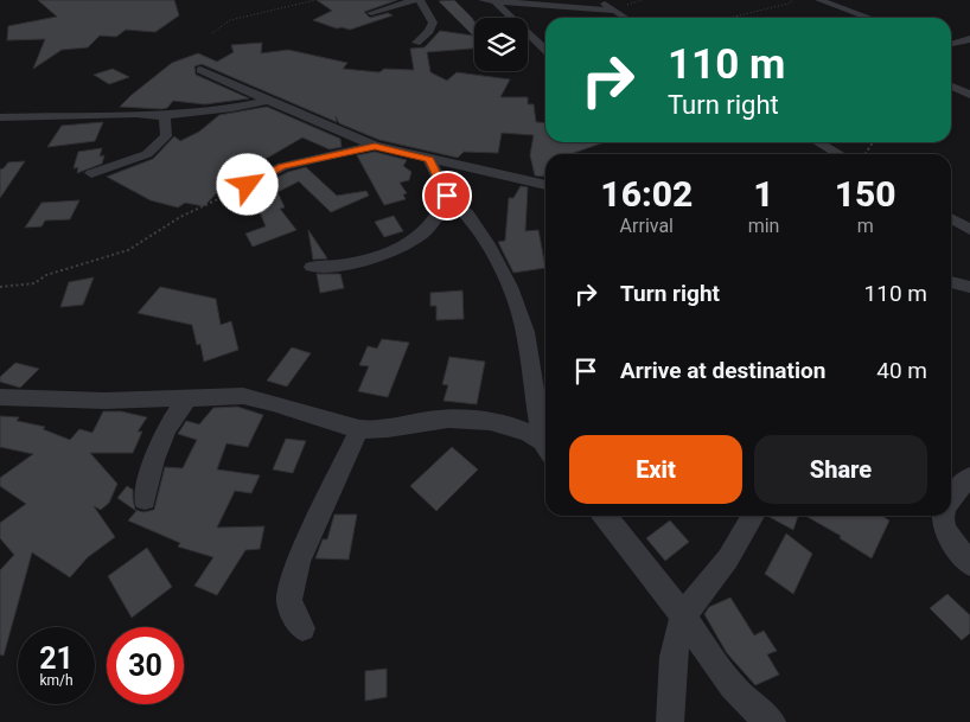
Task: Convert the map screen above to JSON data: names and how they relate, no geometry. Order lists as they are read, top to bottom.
{
  "page": {
    "turn": ["110 m", "Turn right"],
    "eta": [
      "16:02",
      "Arrival",
      "1",
      "min",
      "150",
      "m"
    ],
    "list": [
      {
        "name": "Turn right",
        "value": "110 m"
      },
      {
        "name": "Arrive at destination",
        "value": "40 m"
      }
    ],
    "buttons": ["Exit", "Share"],
    "speed": "21 km/h",
    "limit": "30"
  }
}
